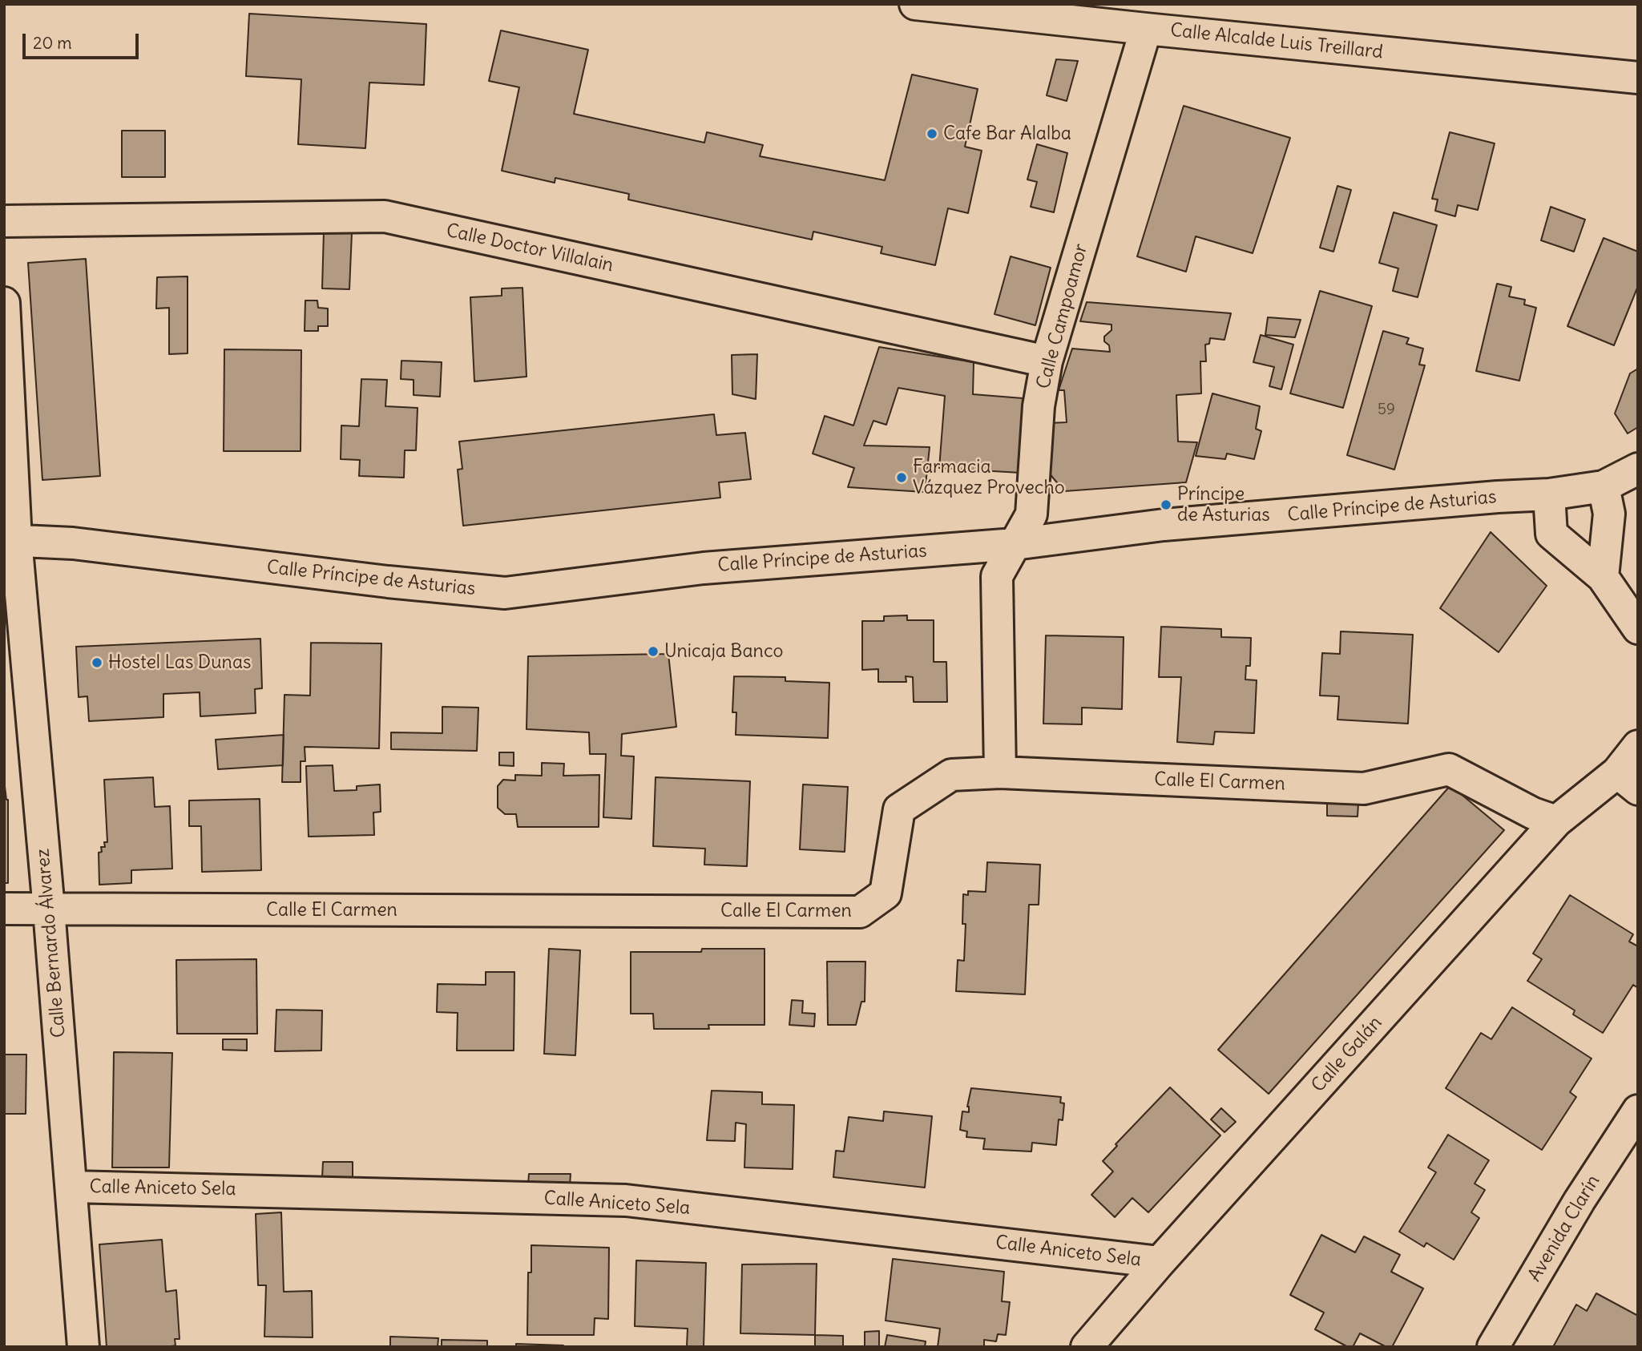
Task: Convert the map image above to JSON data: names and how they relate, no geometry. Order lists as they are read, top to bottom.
{
  "streets": {
    "street": [
      "Calle Alcalde Luis Treillard",
      "Calle Doctor Villalain",
      "Calle Campoamor",
      "Calle Príncipe de Asturias",
      "Calle El Carmen",
      "Calle Bernardo Álvarez",
      "Calle Galán",
      "Calle Aniceto Sela",
      "Avenida Clarín"
    ]
  },
  "crossings": [
    ["Calle Alcalde Luis Treillard", "Calle Campoamor"],
    ["Calle Doctor Villalain", "Calle Campoamor"],
    ["Calle Campoamor", "Calle Príncipe de Asturias"],
    ["Calle Campoamor", "Calle El Carmen"],
    ["Calle Príncipe de Asturias", "Calle Bernardo Álvarez"],
    ["Calle El Carmen", "Calle Bernardo Álvarez"],
    ["Calle El Carmen", "Calle Galán"],
    ["Calle Bernardo Álvarez", "Calle Aniceto Sela"],
    ["Calle Galán", "Calle Aniceto Sela"]
  ],
  "places": [
    "Cafe Bar Alalba",
    "Farmacia Vázquez Provecho",
    "Príncipe de Asturias",
    "Unicaja Banco",
    "Hostel Las Dunas"
  ],
  "house_numbers": ["59"],
  "scale_bar": "20 m"
}
